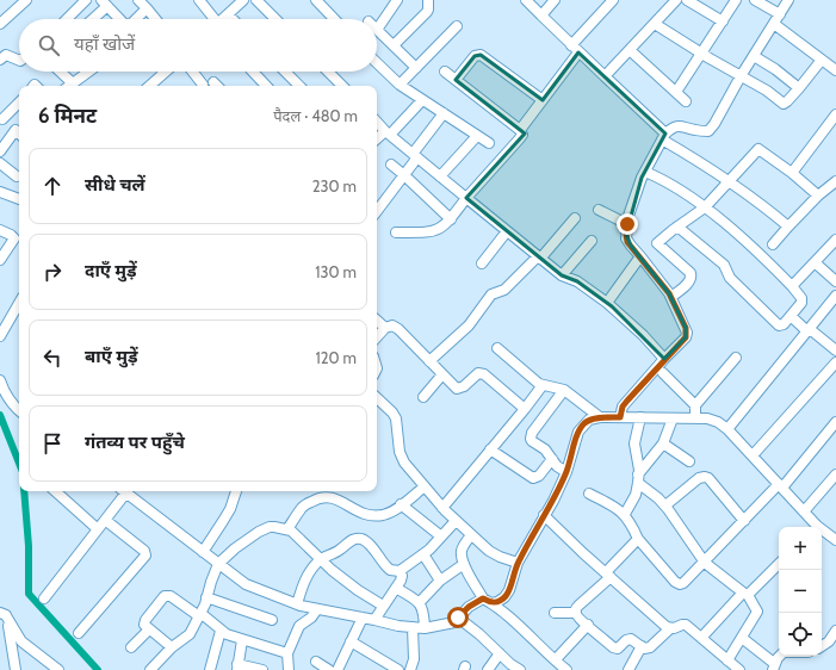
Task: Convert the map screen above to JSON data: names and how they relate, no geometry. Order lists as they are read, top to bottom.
{
  "page": {
    "search": "यहाँ खोजें",
    "heading": ["6 मिनट", "पैदल · 480 m"],
    "list": [
      ["सीधे चलें", "230 m"],
      ["दाएँ मुड़ें", "130 m"],
      ["बाएँ मुड़ें", "120 m"],
      "गंतव्य पर पहुँचे"
    ],
    "map_buttons": ["+", "−"]
  }
}
